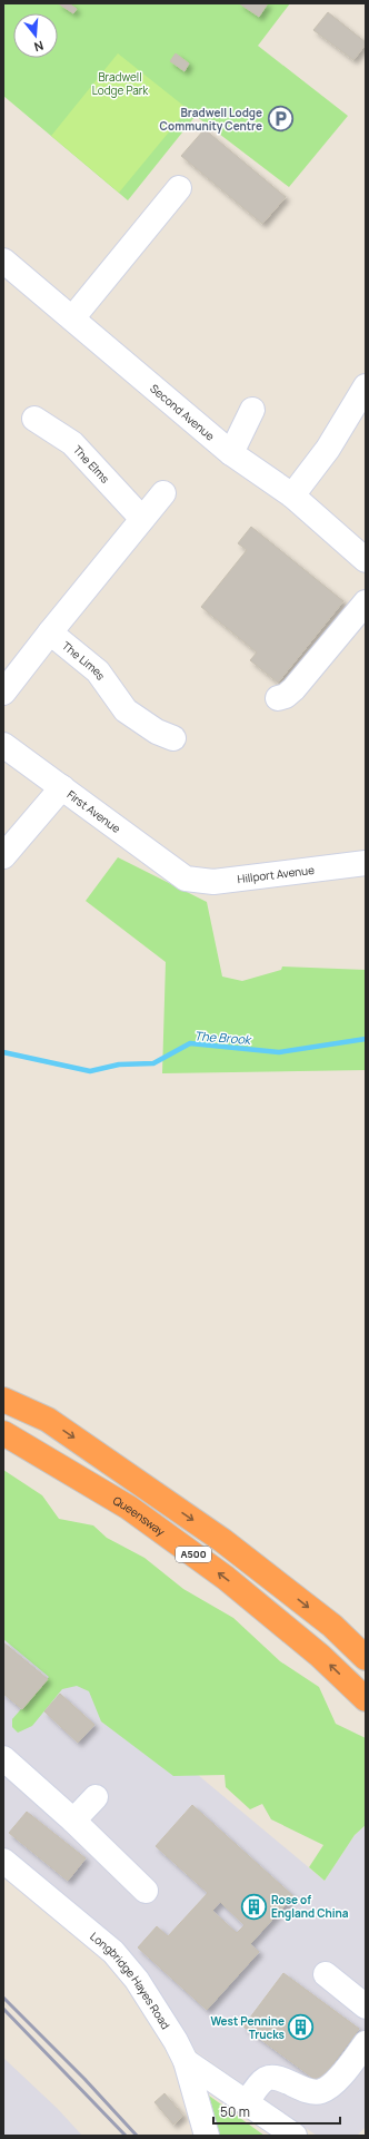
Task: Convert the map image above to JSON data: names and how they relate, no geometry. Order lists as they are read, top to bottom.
{
  "streets": {
    "highway": ["Queensway", "A500"],
    "street": [
      "Second Avenue",
      "The Elms",
      "The Limes",
      "First Avenue",
      "Hillport Avenue",
      "Longbridge Hayes Road"
    ]
  },
  "crossings": [
    ["First Avenue", "Hillport Avenue"]
  ],
  "water": ["The Brook"],
  "parks": ["Bradwell Lodge Park"],
  "places": {
    "parking": ["Bradwell Lodge Community Centre"],
    "building": ["Rose of England China", "West Pennine Trucks"]
  },
  "scale_bar": "50 m",
  "north": "bottom"
}
